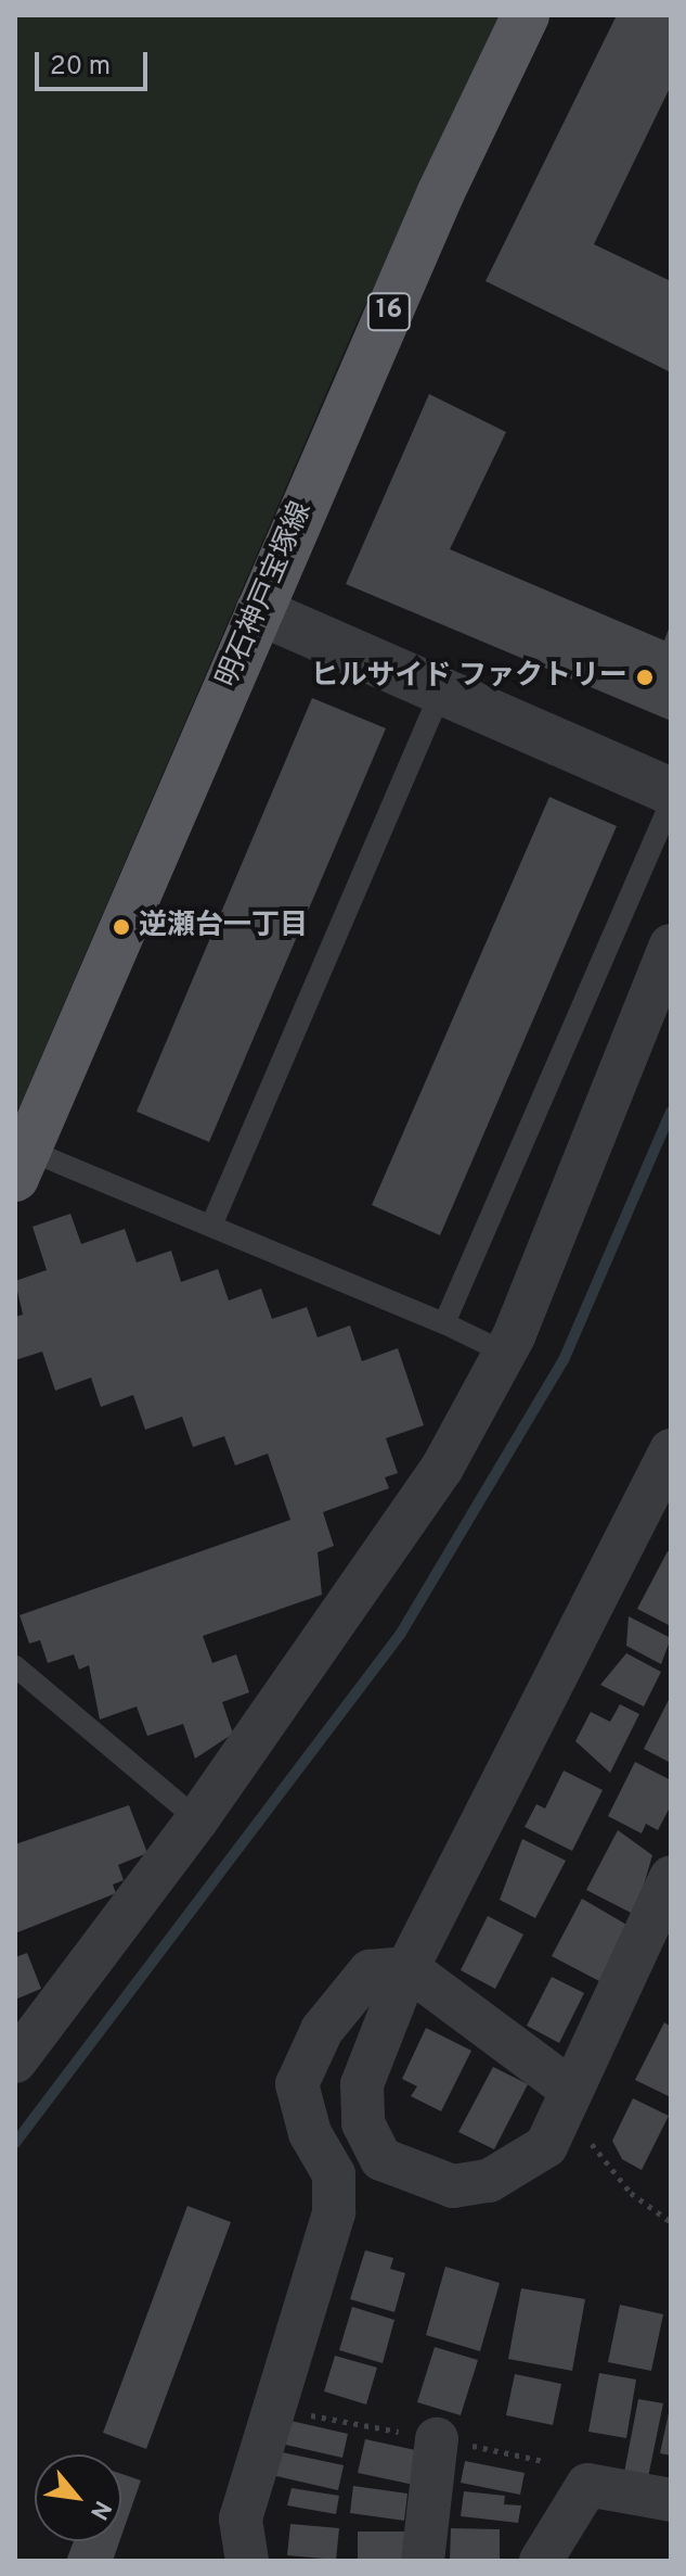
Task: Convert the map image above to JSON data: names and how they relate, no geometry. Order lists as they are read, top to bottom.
{
  "streets": {
    "main road": ["16", "明石神戸宝塚線"]
  },
  "places": ["ヒルサイド ファクトリー", "逆瀬台一丁目"],
  "scale_bar": "20 m",
  "north": "bottom right"
}
